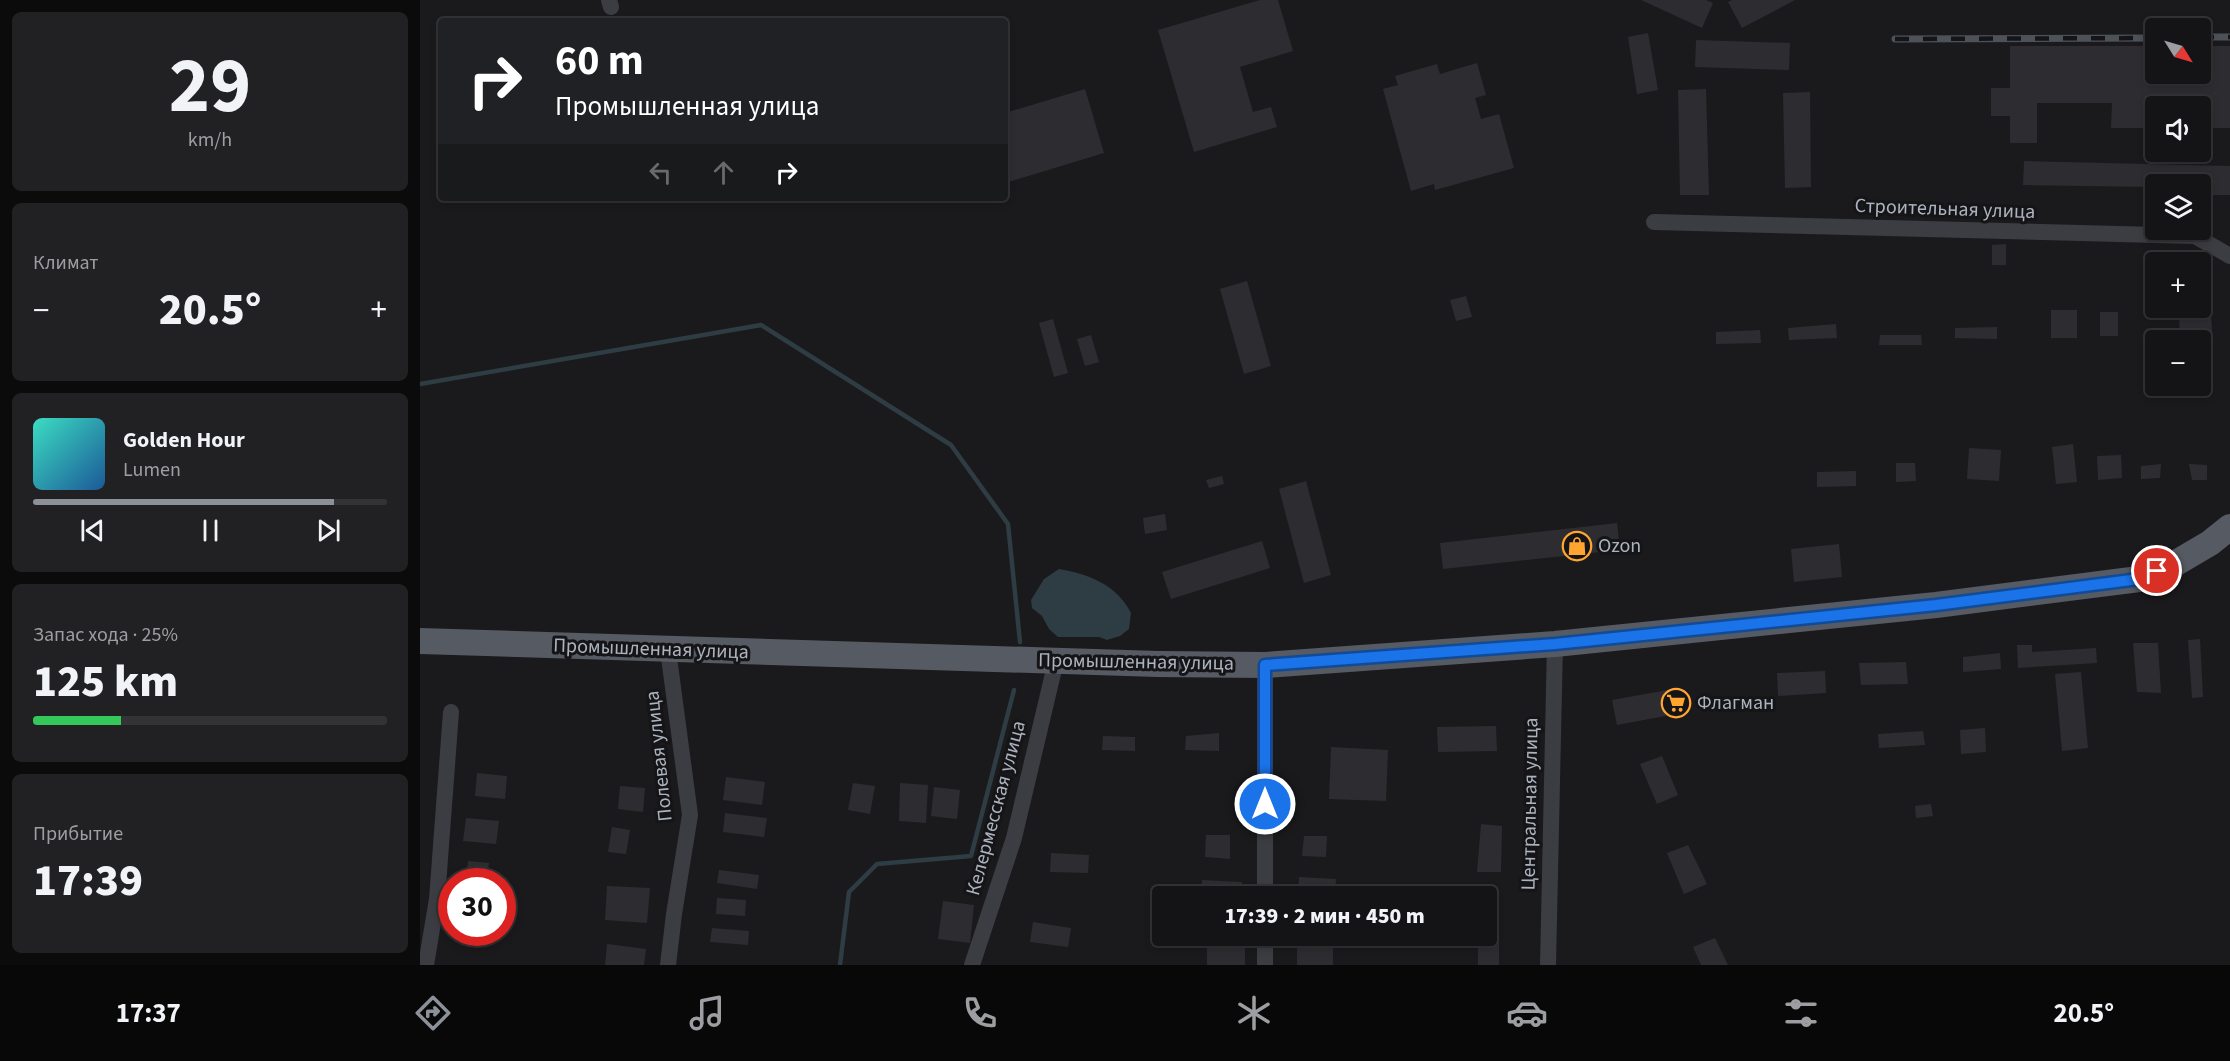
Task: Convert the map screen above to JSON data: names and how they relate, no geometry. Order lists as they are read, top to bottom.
{
  "streets": {
    "main road": ["Промышленная улица"],
    "street": [
      "Строительная улица",
      "Полевая улица",
      "Центральная улица",
      "Келермесская улица"
    ]
  },
  "crossings": [
    ["Промышленная улица", "Полевая улица"],
    ["Промышленная улица", "Центральная улица"],
    ["Промышленная улица", "Келермесская улица"]
  ],
  "places": {
    "shop": ["Ozon"],
    "supermarket": ["Флагман"]
  },
  "north": "bottom right",
  "page": {
    "tile": [
      ["29", "km/h"],
      "Климат",
      ["Запас хода · 25%", "125 km"],
      ["Прибытие", "17:39"]
    ],
    "map_buttons": ["+", "−"],
    "turn": ["60 m", "Промышленная улица"],
    "heat": ["−", "20.5°", "+"],
    "song": ["Golden Hour", "Lumen"],
    "limit": "30",
    "trip": "17:39 · 2 мин · 450 m",
    "tabs": ["17:37", "20.5°"]
  }
}
